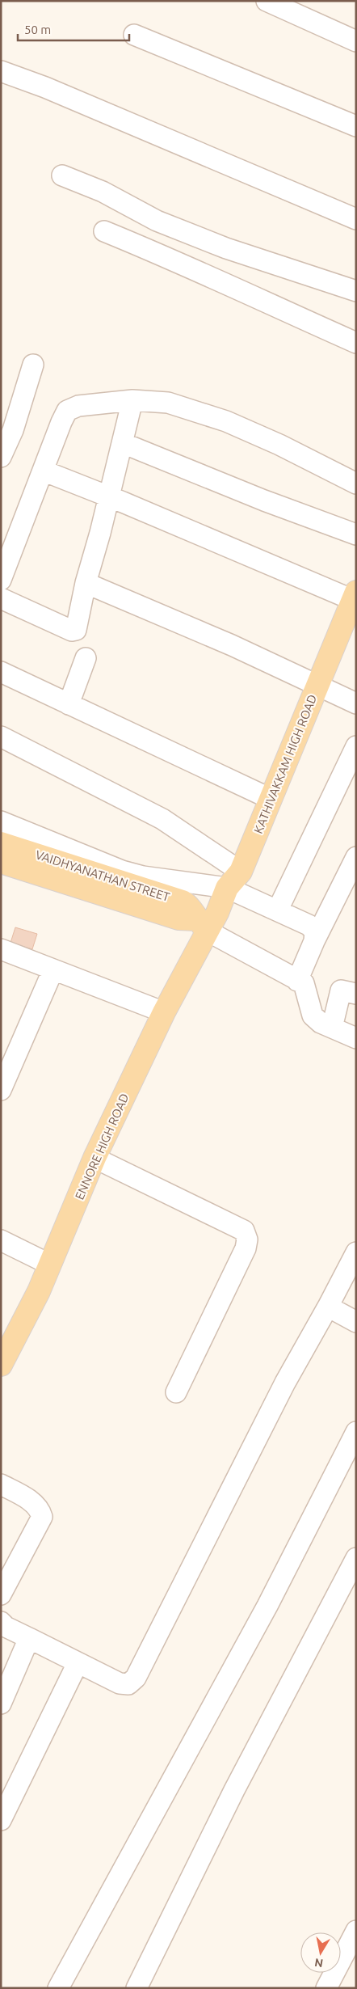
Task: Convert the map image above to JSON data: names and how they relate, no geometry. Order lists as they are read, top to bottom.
{
  "streets": {
    "main road": ["KATHIVAKKAM HIGH ROAD", "VAIDHYANATHAN STREET", "ENNORE HIGH ROAD"]
  },
  "crossings": [
    ["KATHIVAKKAM HIGH ROAD", "VAIDHYANATHAN STREET"],
    ["KATHIVAKKAM HIGH ROAD", "ENNORE HIGH ROAD"],
    ["VAIDHYANATHAN STREET", "ENNORE HIGH ROAD"]
  ],
  "scale_bar": "50 m",
  "north": "bottom"
}
